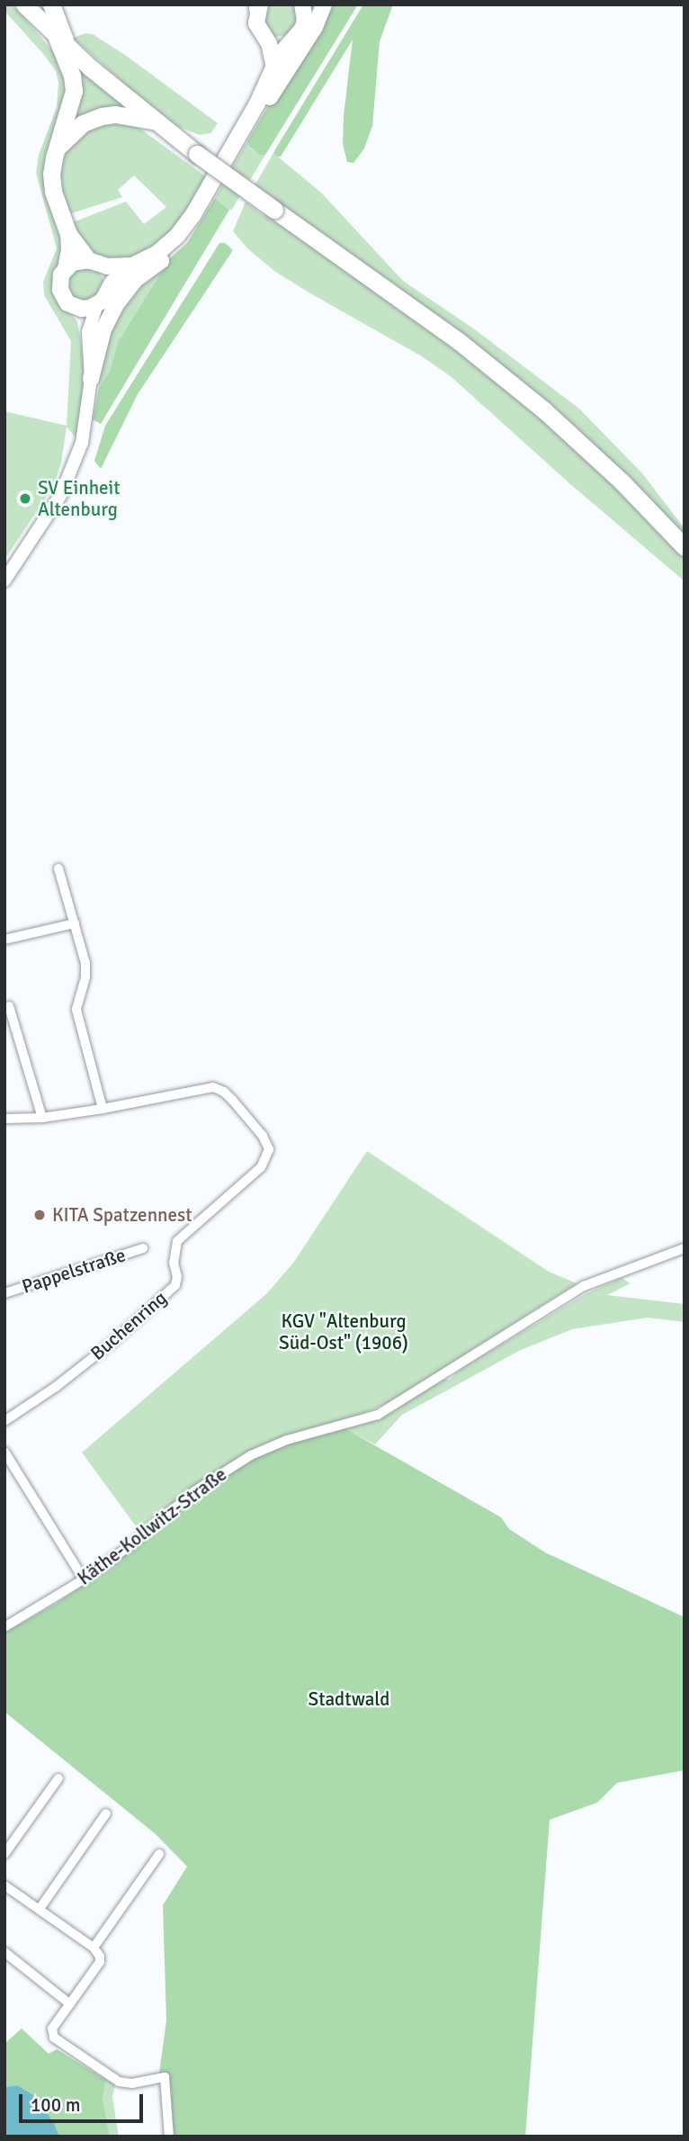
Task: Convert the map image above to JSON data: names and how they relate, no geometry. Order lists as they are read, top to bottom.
{
  "streets": {
    "street": ["Pappelstraße", "Buchenring", "Käthe-Kollwitz-Straße"]
  },
  "parks": ["KGV \"Altenburg Süd-Ost\" (1906)", "Stadtwald"],
  "places": ["SV Einheit Altenburg", "KITA Spatzennest"],
  "scale_bar": "100 m"
}
